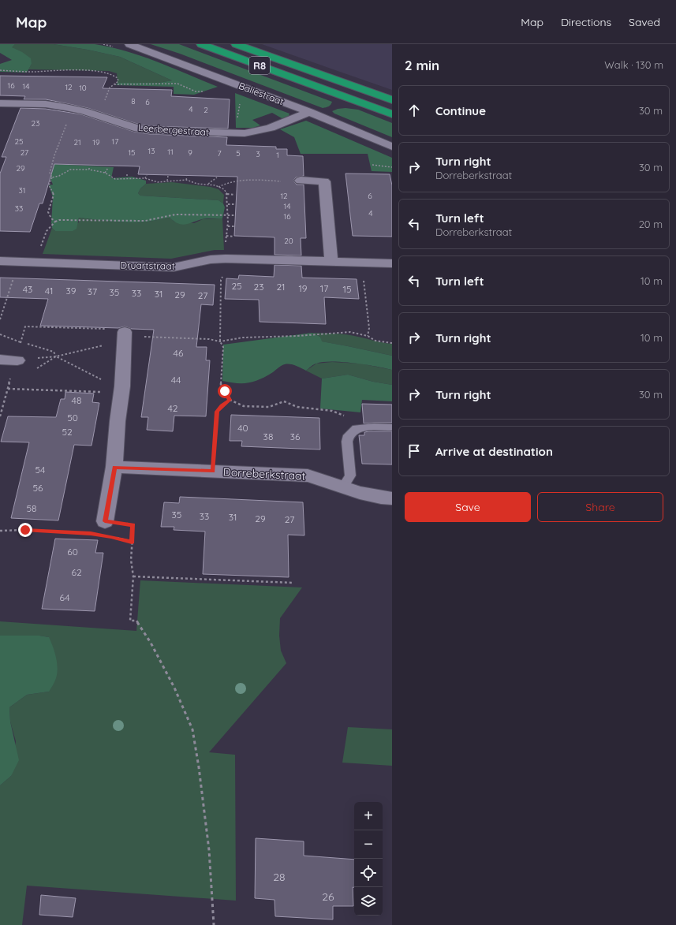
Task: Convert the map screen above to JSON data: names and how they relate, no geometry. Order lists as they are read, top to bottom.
{
  "streets": {
    "highway": ["R8"],
    "street": [
      "Baliestraat",
      "Leerbergestraat",
      "Druartstraat",
      "Dorreberkstraat"
    ]
  },
  "crossings": [
    ["Baliestraat", "Leerbergestraat"]
  ],
  "house_numbers": [
    "16",
    "14",
    "12",
    "10",
    "8",
    "6",
    "4",
    "2",
    "23",
    "25",
    "17",
    "21",
    "19",
    "13",
    "11",
    "27",
    "15",
    "9",
    "7",
    "5",
    "3",
    "1",
    "29",
    "31",
    "12",
    "6",
    "14",
    "33",
    "4",
    "16",
    "20",
    "25",
    "23",
    "21",
    "19",
    "17",
    "43",
    "15",
    "41",
    "39",
    "37",
    "35",
    "33",
    "31",
    "29",
    "27",
    "46",
    "44",
    "48",
    "42",
    "50",
    "40",
    "52",
    "38",
    "36",
    "54",
    "56",
    "58",
    "35",
    "33",
    "31",
    "29",
    "27",
    "60",
    "62",
    "64",
    "28",
    "26"
  ],
  "page": {
    "header": "Map",
    "nav": ["Map", "Directions", "Saved"],
    "heading": ["2 min", "Walk · 130 m"],
    "list": [
      ["Continue", "30 m"],
      ["Turn right", "Dorreberkstraat", "30 m"],
      ["Turn left", "Dorreberkstraat", "20 m"],
      ["Turn left", "10 m"],
      ["Turn right", "10 m"],
      ["Turn right", "30 m"],
      "Arrive at destination"
    ],
    "buttons": ["Save", "Share"],
    "map_buttons": ["+", "−"]
  }
}
